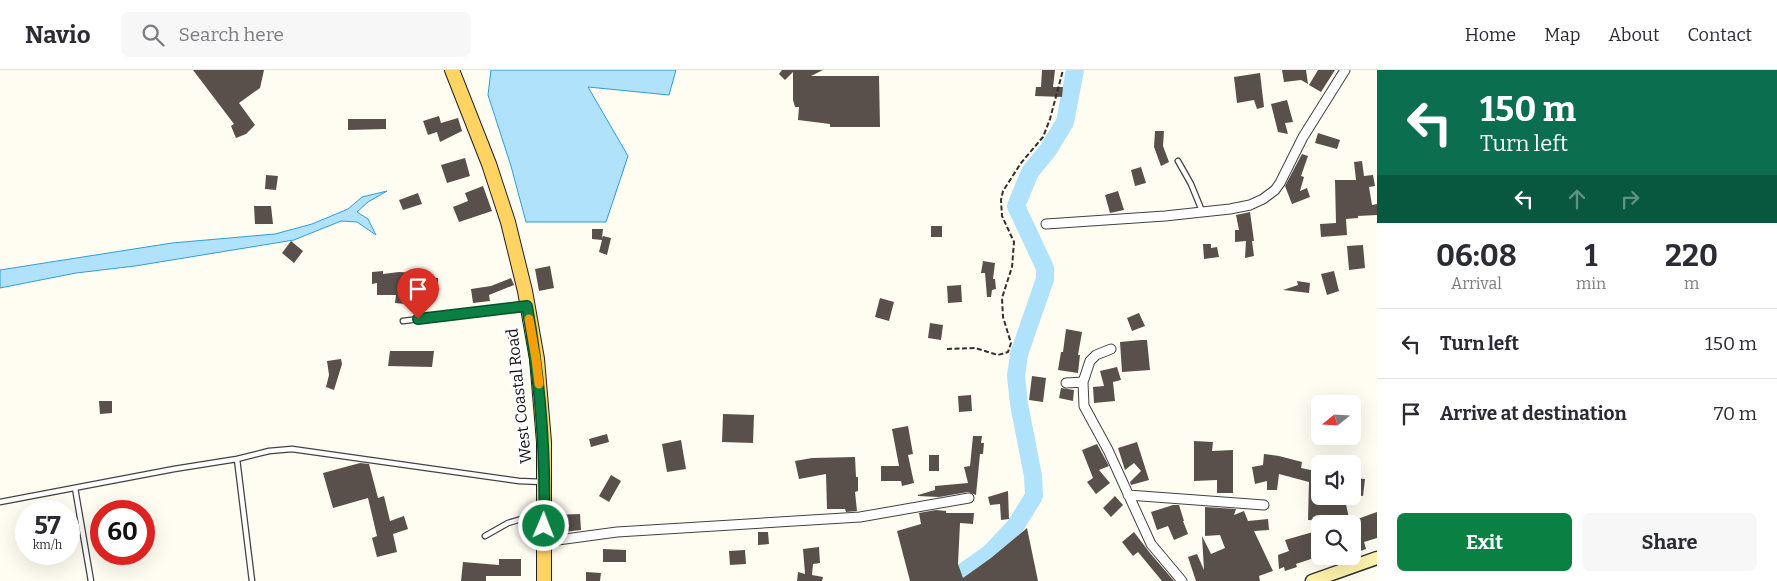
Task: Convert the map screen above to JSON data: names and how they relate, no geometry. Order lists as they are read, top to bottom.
{
  "streets": {
    "main road": ["West Coastal Road"]
  },
  "north": "left",
  "page": {
    "header": "Navio",
    "search": "Search here",
    "nav": [
      "Home",
      "Map",
      "About",
      "Contact"
    ],
    "turn": ["150 m", "Turn left"],
    "eta": [
      "06:08",
      "Arrival",
      "1",
      "min",
      "220",
      "m"
    ],
    "list": [
      {
        "name": "Turn left",
        "value": "150 m"
      },
      {
        "name": "Arrive at destination",
        "value": "70 m"
      }
    ],
    "speed": "57 km/h",
    "limit": "60",
    "buttons": ["Exit", "Share"]
  }
}
